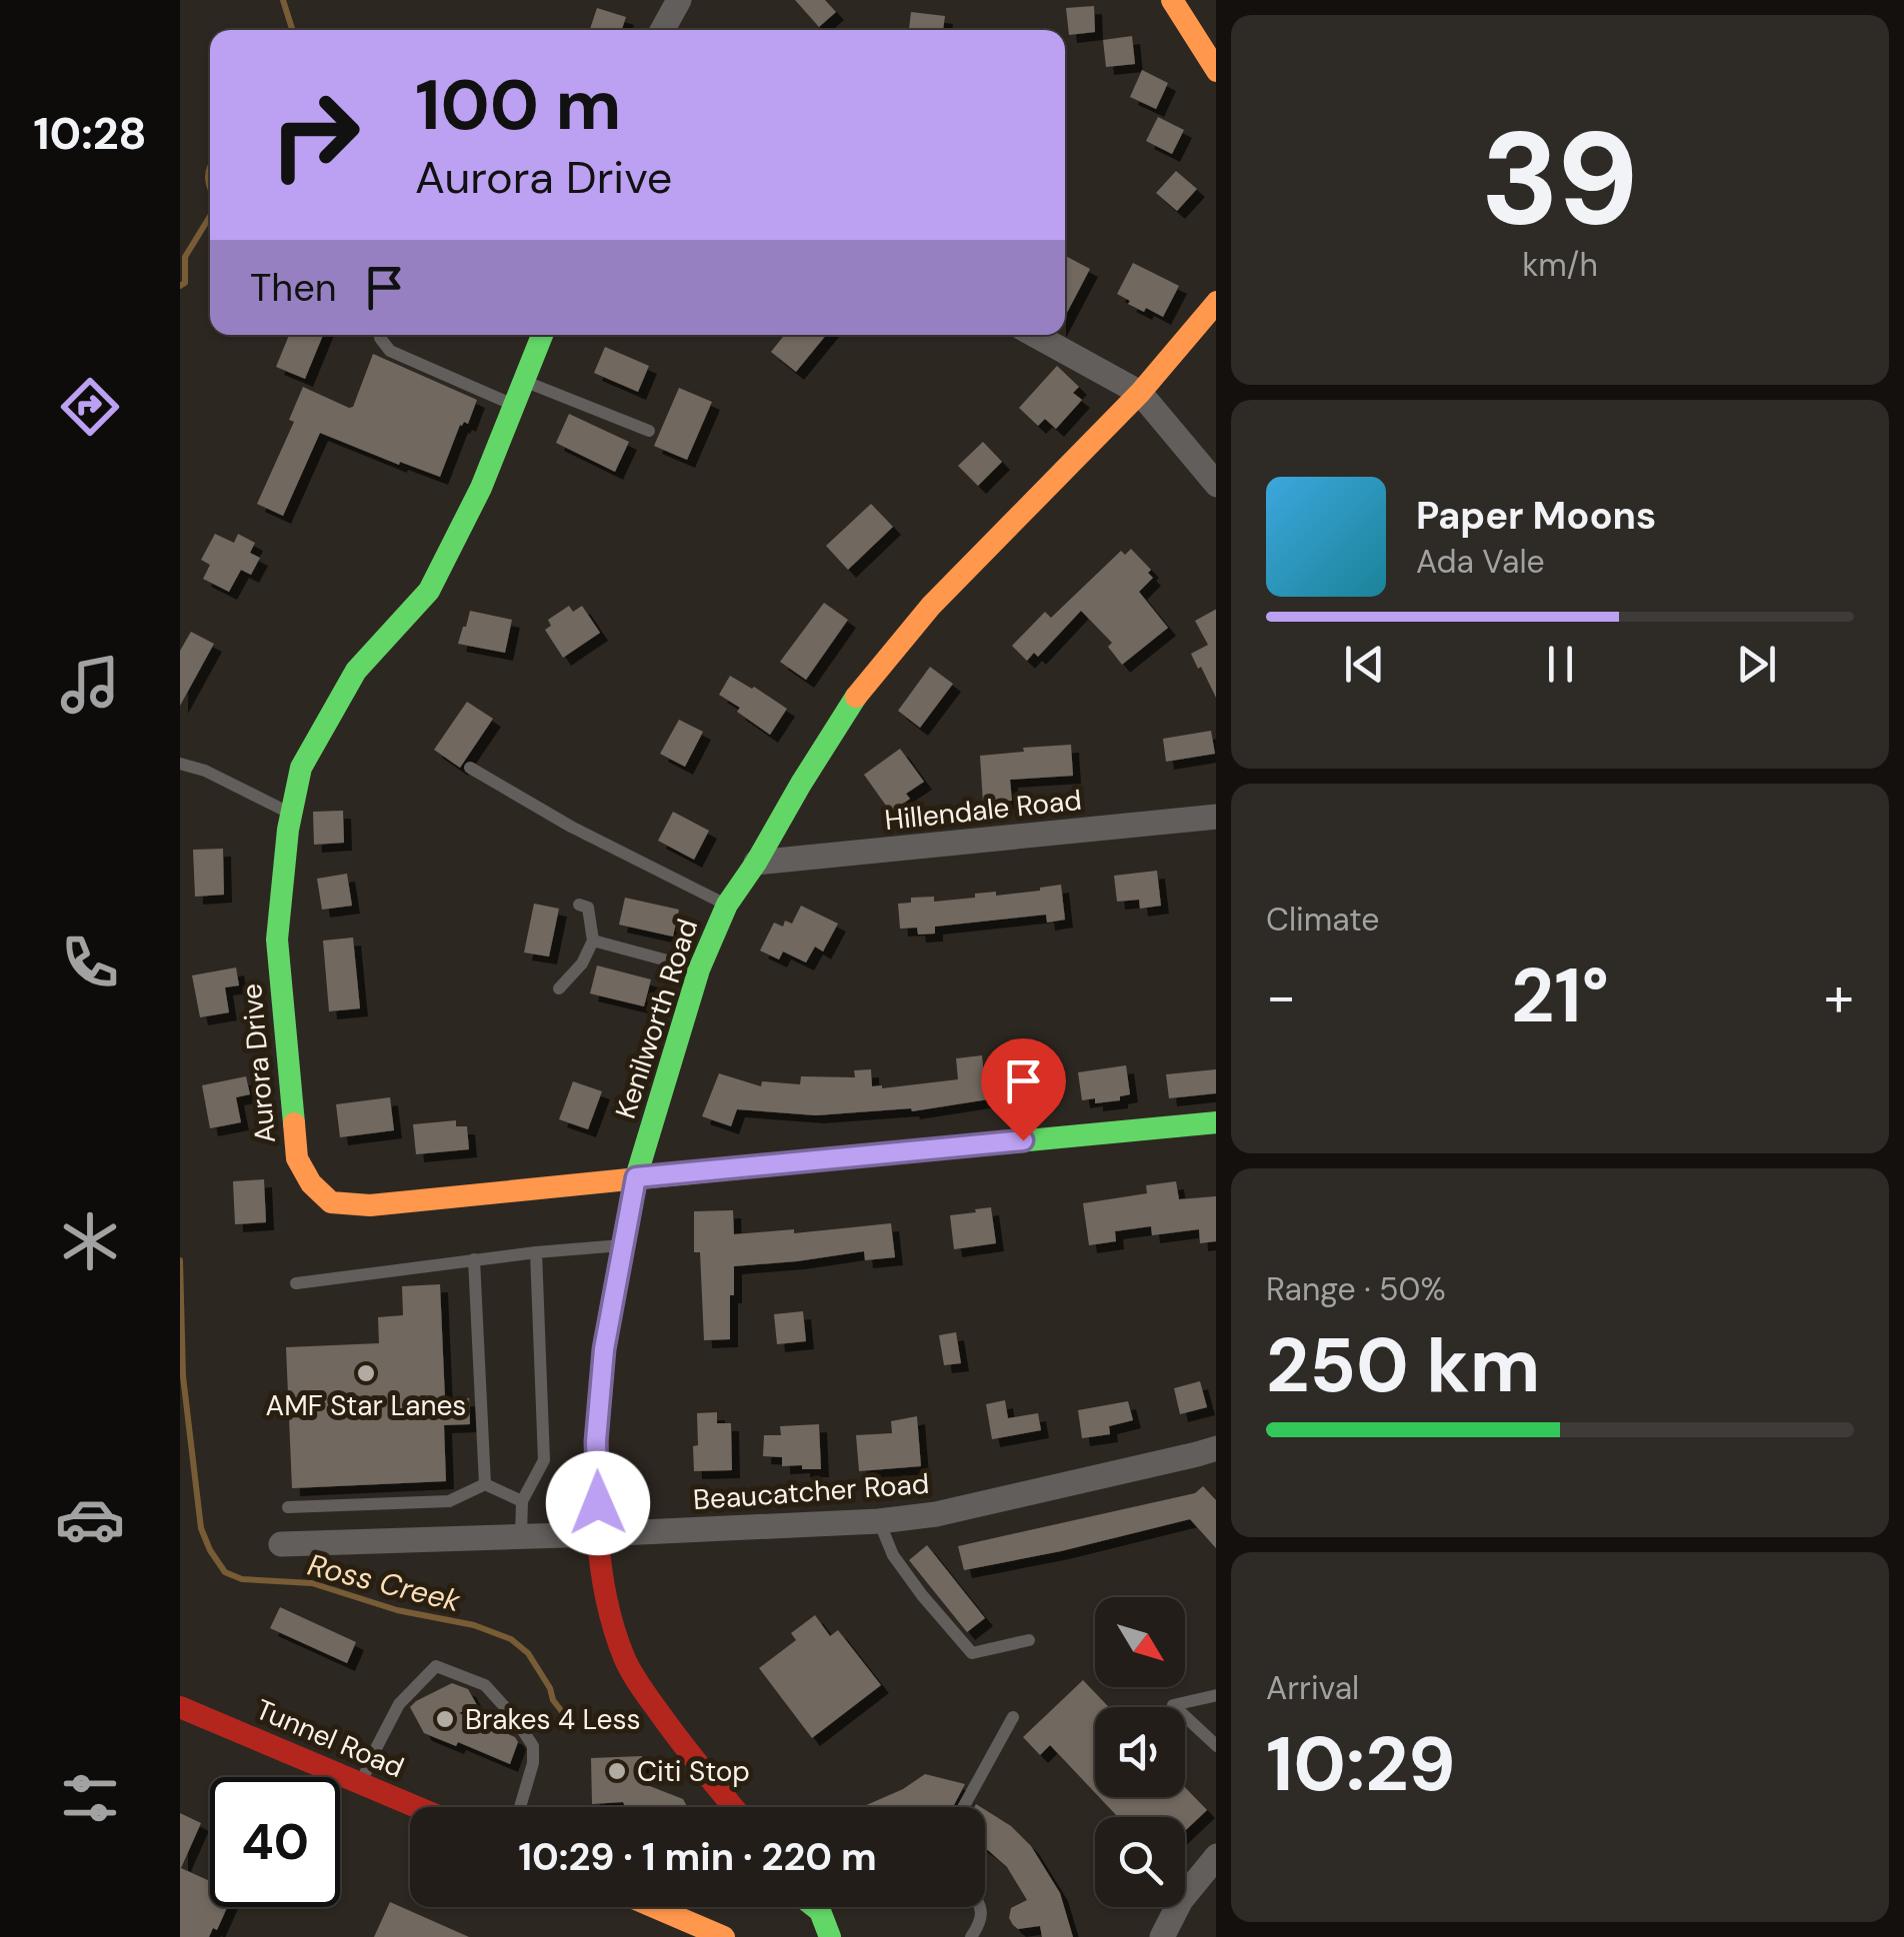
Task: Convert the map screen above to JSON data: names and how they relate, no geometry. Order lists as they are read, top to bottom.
{
  "streets": {
    "street": [
      "Hillendale Road",
      "Kenilworth Road",
      "Aurora Drive",
      "Beaucatcher Road",
      "Tunnel Road"
    ]
  },
  "crossings": [
    ["Hillendale Road", "Kenilworth Road"],
    ["Kenilworth Road", "Aurora Drive"],
    ["Kenilworth Road", "Beaucatcher Road"]
  ],
  "water": ["Ross Creek"],
  "places": ["AMF Star Lanes", "Brakes 4 Less", "Citi Stop"],
  "north": "bottom right",
  "page": {
    "tabs": "10:28",
    "tile": [
      ["39", "km/h"],
      "Climate",
      ["Range · 50%", "250 km"],
      ["Arrival", "10:29"]
    ],
    "turn": ["100 m", "Aurora Drive"],
    "then": "Then",
    "song": ["Paper Moons", "Ada Vale"],
    "heat": ["−", "21°", "+"],
    "limit": "40",
    "trip": "10:29 · 1 min · 220 m"
  }
}
